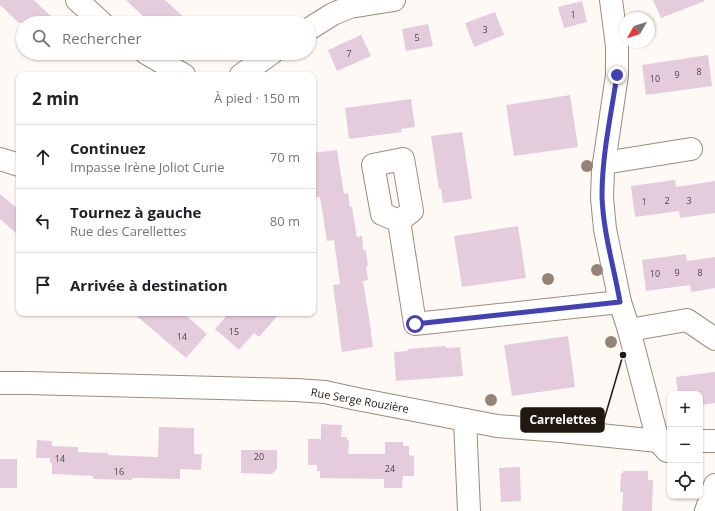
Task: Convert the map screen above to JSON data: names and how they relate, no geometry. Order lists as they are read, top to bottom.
{
  "streets": {
    "street": ["Rue Serge Rouzière"]
  },
  "places": ["Carrelettes"],
  "house_numbers": [
    "1",
    "3",
    "5",
    "7",
    "8",
    "9",
    "10",
    "2",
    "3",
    "1",
    "9",
    "8",
    "10",
    "15",
    "14",
    "20",
    "14",
    "24",
    "16"
  ],
  "north": "bottom left",
  "page": {
    "search": "Rechercher",
    "heading": ["2 min", "À pied · 150 m"],
    "list": [
      ["Continuez", "Impasse Irène Joliot Curie", "70 m"],
      ["Tournez à gauche", "Rue des Carellettes", "80 m"],
      "Arrivée à destination"
    ],
    "map_buttons": ["+", "−"]
  }
}
